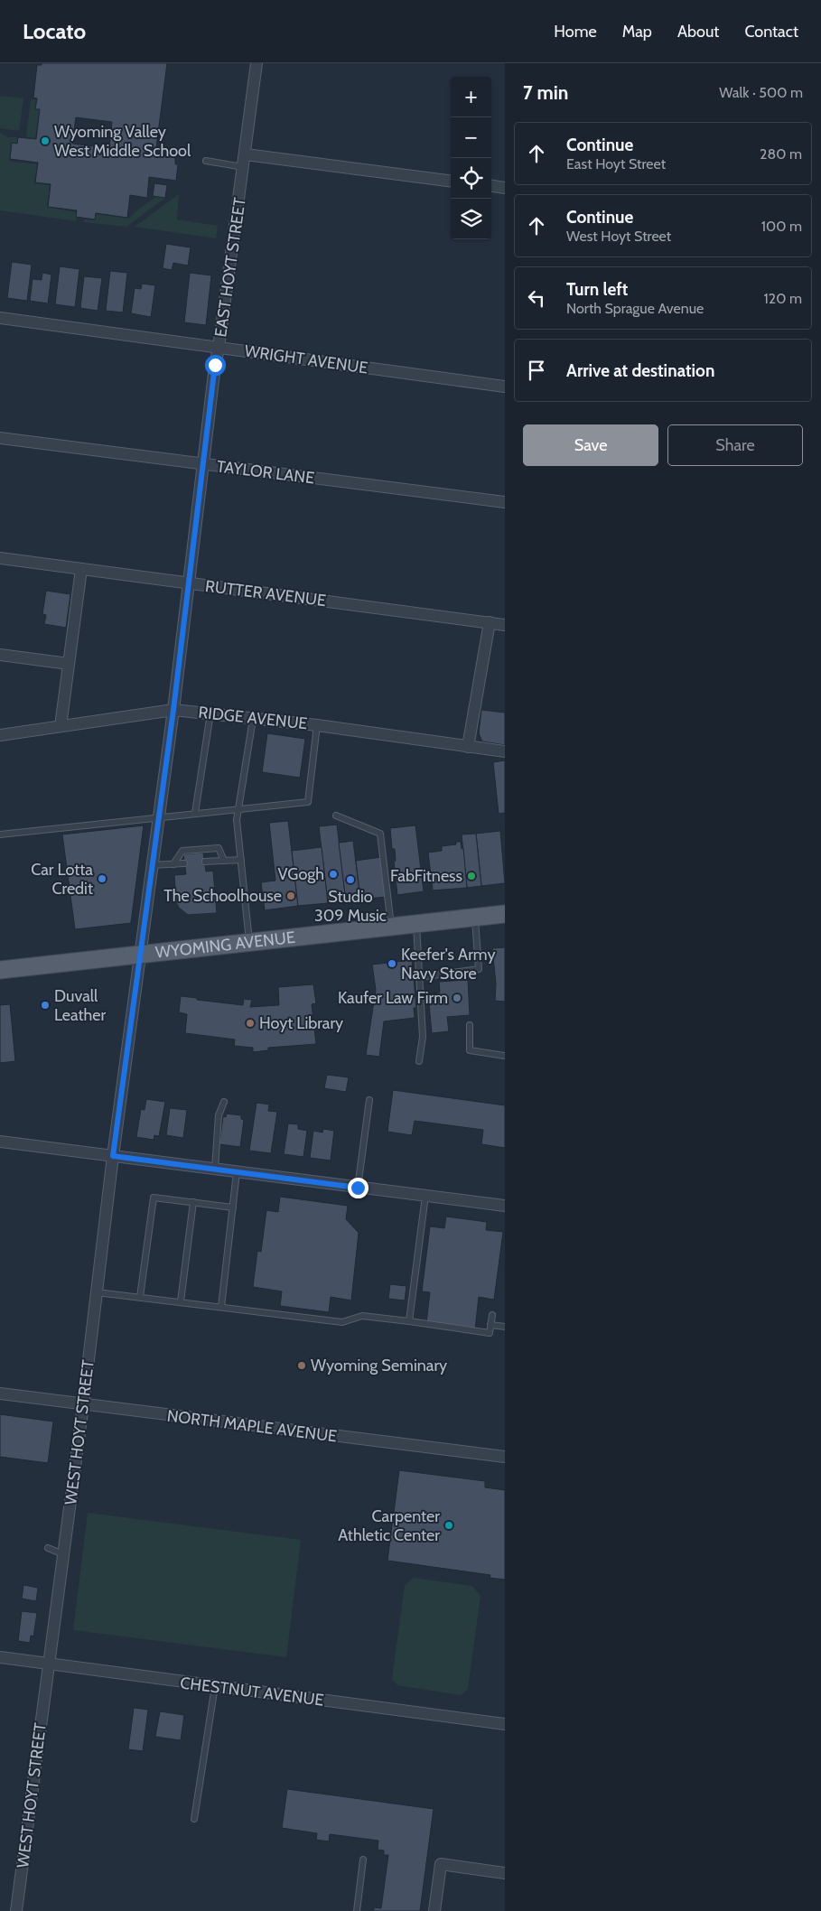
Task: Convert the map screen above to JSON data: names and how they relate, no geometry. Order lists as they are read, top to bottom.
{
  "streets": {
    "main road": ["WYOMING AVENUE"],
    "street": [
      "EAST HOYT STREET",
      "WRIGHT AVENUE",
      "TAYLOR LANE",
      "RUTTER AVENUE",
      "RIDGE AVENUE",
      "NORTH MAPLE AVENUE",
      "WEST HOYT STREET",
      "CHESTNUT AVENUE"
    ]
  },
  "crossings": [
    ["EAST HOYT STREET", "WRIGHT AVENUE"],
    ["EAST HOYT STREET", "TAYLOR LANE"],
    ["EAST HOYT STREET", "RUTTER AVENUE"],
    ["EAST HOYT STREET", "RIDGE AVENUE"],
    ["EAST HOYT STREET", "WYOMING AVENUE"],
    ["EAST HOYT STREET", "WEST HOYT STREET"],
    ["WYOMING AVENUE", "WEST HOYT STREET"],
    ["NORTH MAPLE AVENUE", "WEST HOYT STREET"],
    ["WEST HOYT STREET", "CHESTNUT AVENUE"]
  ],
  "places": [
    "Wyoming Valley West Middle School",
    "VGogh",
    "FabFitness",
    "Car Lotta Credit",
    "Studio 309 Music",
    "The Schoolhouse",
    "Keefer's Army Navy Store",
    "Kaufer Law Firm",
    "Duvall Leather",
    "Hoyt Library",
    "Wyoming Seminary",
    "Carpenter Athletic Center"
  ],
  "page": {
    "header": "Locato",
    "nav": [
      "Home",
      "Map",
      "About",
      "Contact"
    ],
    "heading": ["7 min", "Walk · 500 m"],
    "map_buttons": ["+", "−"],
    "list": [
      ["Continue", "East Hoyt Street", "280 m"],
      ["Continue", "West Hoyt Street", "100 m"],
      ["Turn left", "North Sprague Avenue", "120 m"],
      "Arrive at destination"
    ],
    "buttons": ["Save", "Share"]
  }
}
